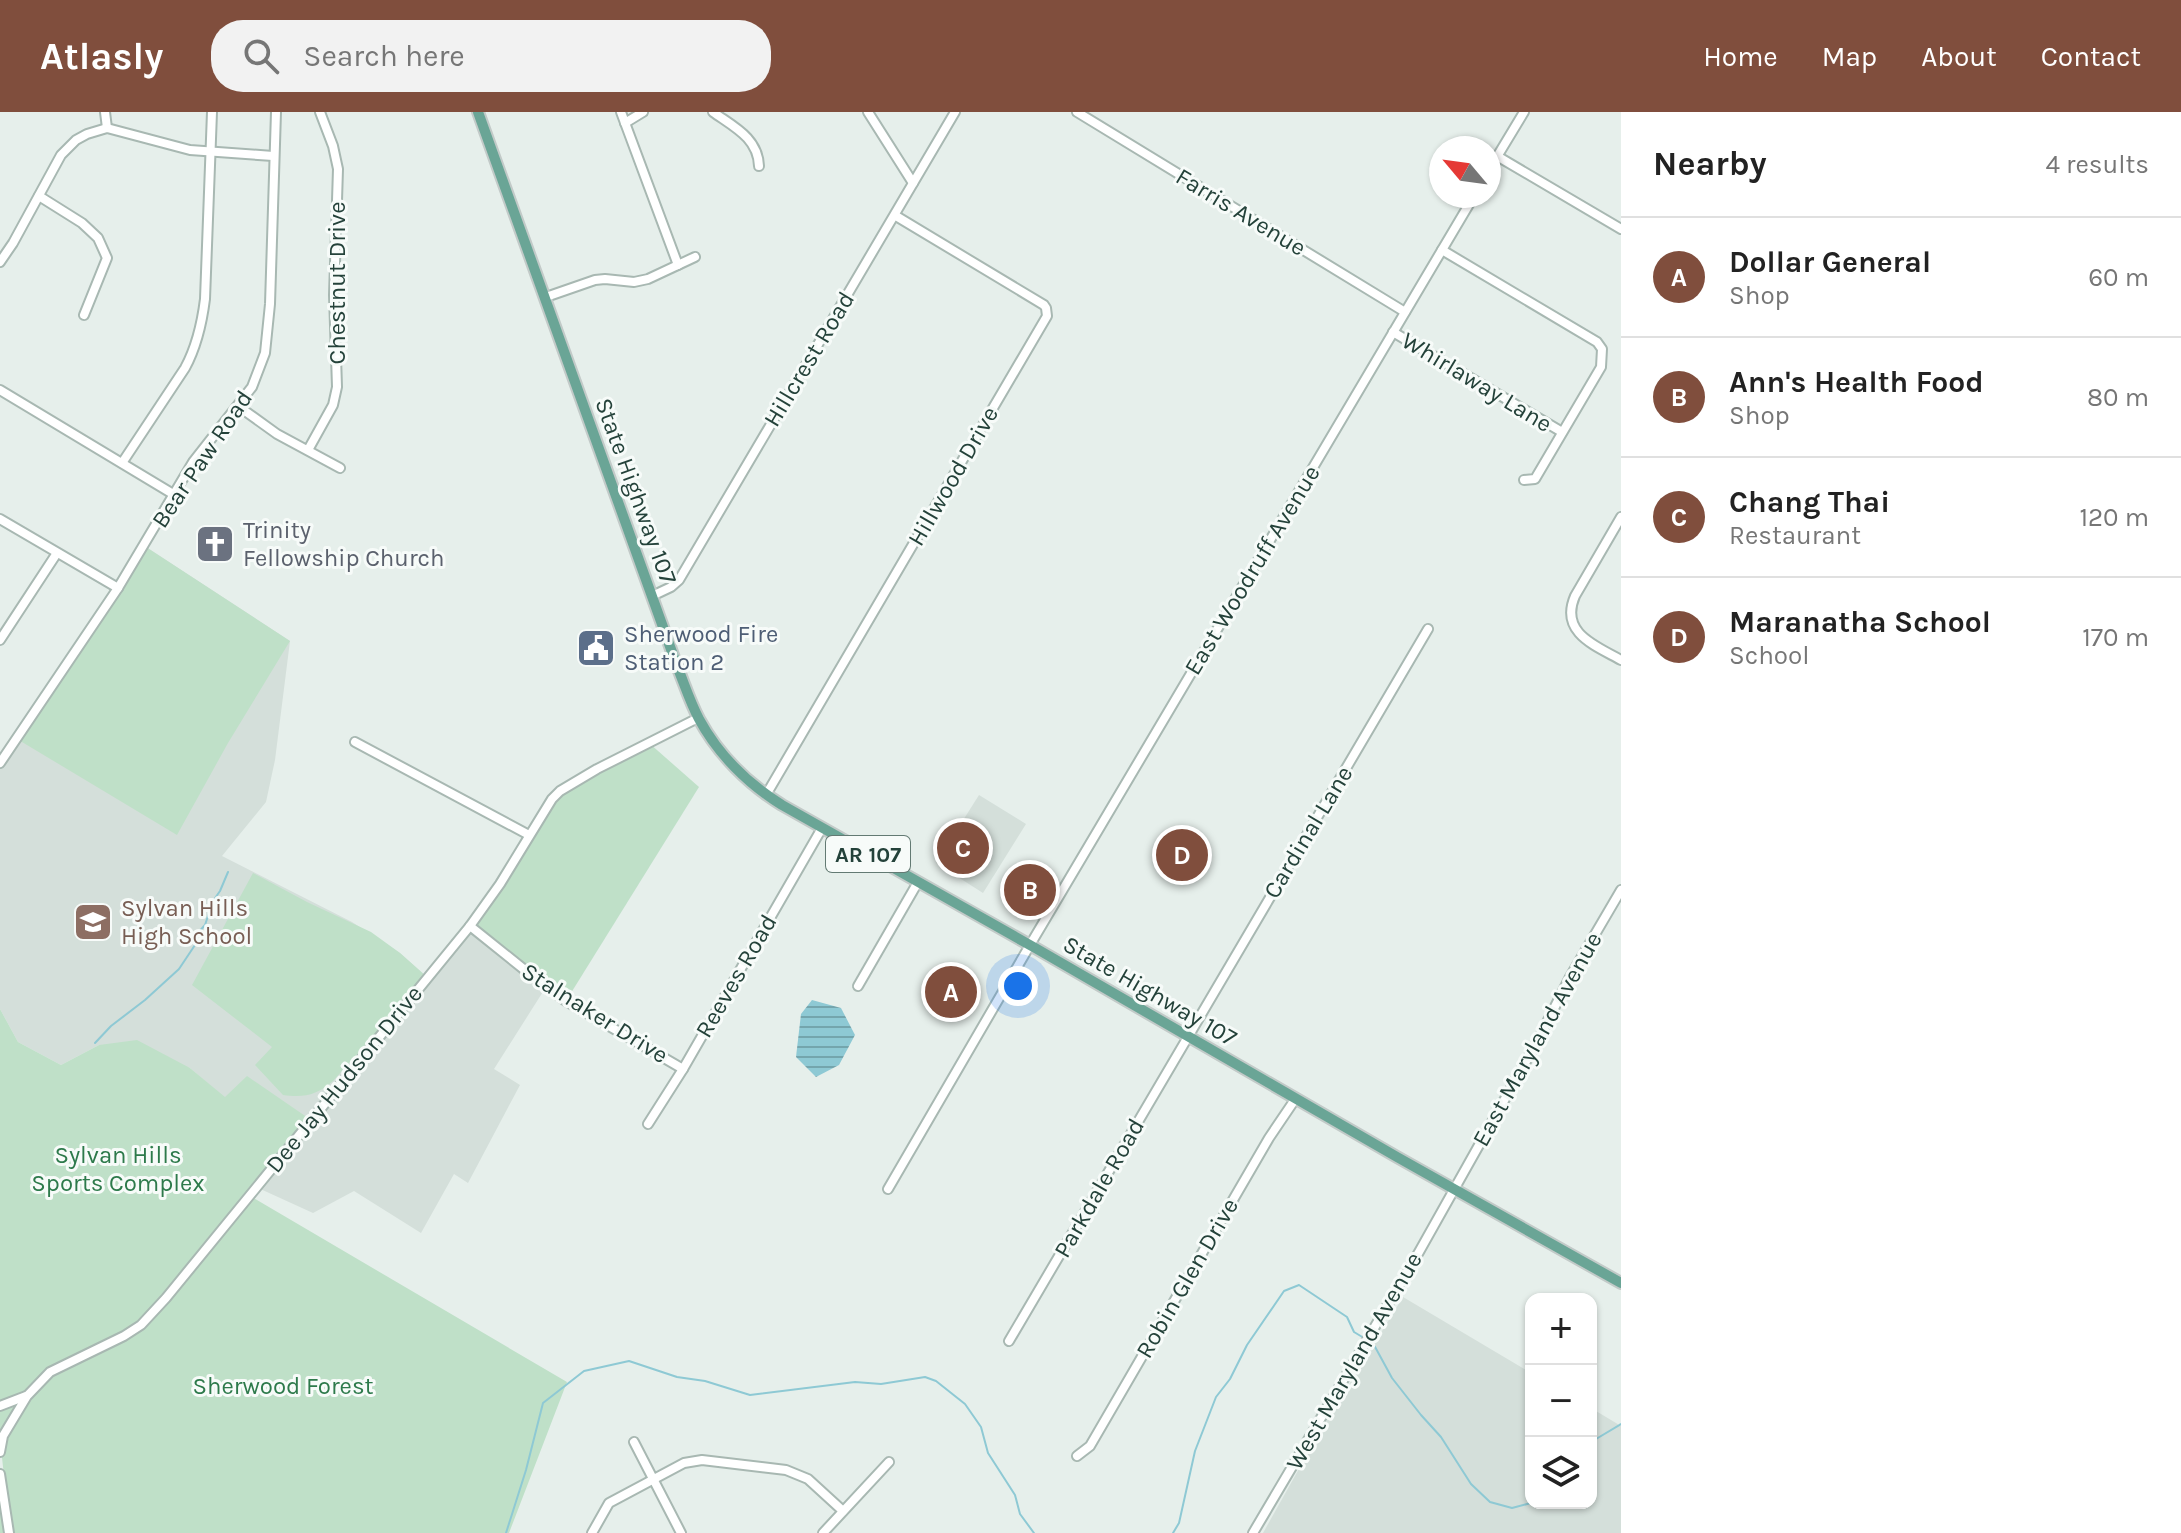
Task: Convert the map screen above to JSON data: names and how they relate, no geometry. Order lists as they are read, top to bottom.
{
  "streets": {
    "main road": ["State Highway 107", "AR 107"],
    "street": [
      "Farris Avenue",
      "Chestnut Drive",
      "Hillcrest Road",
      "Whirlaway Lane",
      "Bear Paw Road",
      "Hillwood Drive",
      "East Woodruff Avenue",
      "Cardinal Lane",
      "Reeves Road",
      "Stalnaker Drive",
      "East Maryland Avenue",
      "Dee Jay Hudson Drive",
      "Parkdale Road",
      "Robin Glen Drive",
      "West Maryland Avenue"
    ]
  },
  "crossings": [
    ["Farris Avenue", "East Woodruff Avenue"],
    ["Hillcrest Road", "Hillwood Drive"],
    ["Hillcrest Road", "State Highway 107"],
    ["Whirlaway Lane", "East Woodruff Avenue"],
    ["Hillwood Drive", "State Highway 107"],
    ["State Highway 107", "East Woodruff Avenue"],
    ["State Highway 107", "Cardinal Lane"],
    ["State Highway 107", "Reeves Road"],
    ["State Highway 107", "East Maryland Avenue"],
    ["State Highway 107", "Dee Jay Hudson Drive"],
    ["State Highway 107", "Parkdale Road"],
    ["State Highway 107", "Robin Glen Drive"],
    ["State Highway 107", "West Maryland Avenue"],
    ["Cardinal Lane", "Parkdale Road"],
    ["Reeves Road", "Stalnaker Drive"],
    ["Stalnaker Drive", "Dee Jay Hudson Drive"],
    ["East Maryland Avenue", "West Maryland Avenue"]
  ],
  "parks": ["Sylvan Hills Sports Complex", "Sherwood Forest"],
  "places": {
    "church": ["Trinity Fellowship Church"],
    "public building": ["Sherwood Fire Station 2"],
    "school or university": ["Sylvan Hills High School"]
  },
  "north": "top left",
  "page": {
    "header": "Atlasly",
    "search": "Search here",
    "nav": [
      "Home",
      "Map",
      "About",
      "Contact"
    ],
    "heading": ["Nearby", "4 results"],
    "list": [
      {
        "mark": "A",
        "name": "Dollar General",
        "note": "Shop",
        "value": "60 m"
      },
      {
        "mark": "B",
        "name": "Ann's Health Food",
        "note": "Shop",
        "value": "80 m"
      },
      {
        "mark": "C",
        "name": "Chang Thai",
        "note": "Restaurant",
        "value": "120 m"
      },
      {
        "mark": "D",
        "name": "Maranatha School",
        "note": "School",
        "value": "170 m"
      }
    ],
    "pins": [
      "C",
      "D",
      "B",
      "A"
    ],
    "map_buttons": ["+", "−"]
  }
}
